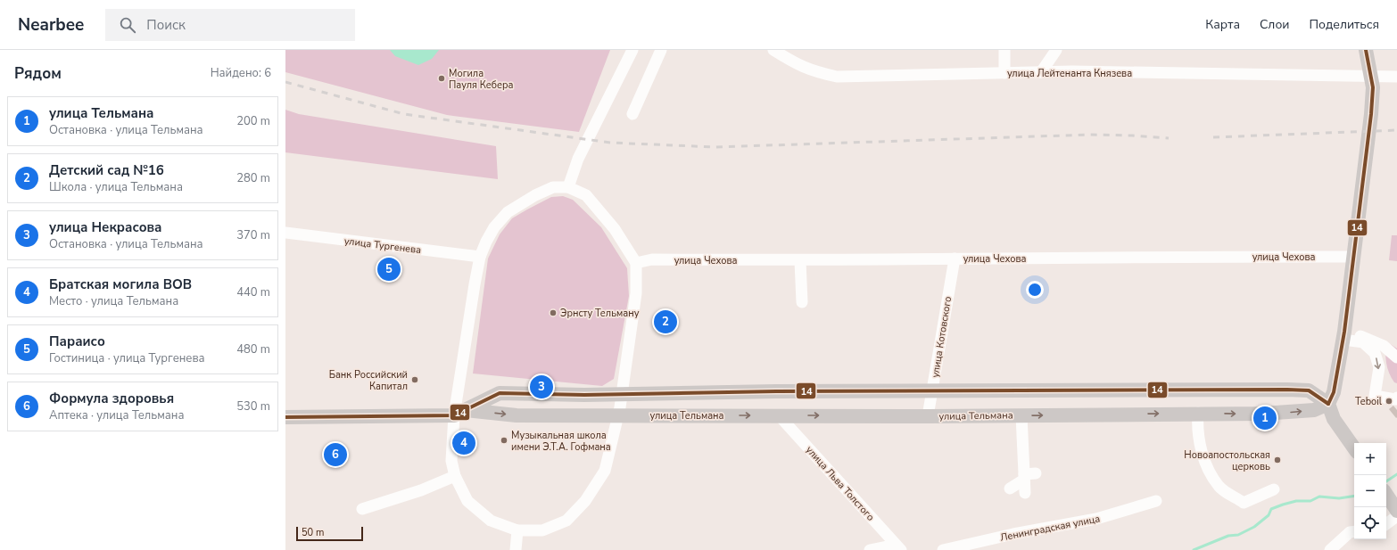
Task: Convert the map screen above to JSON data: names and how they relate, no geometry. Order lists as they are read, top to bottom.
{
  "streets": {
    "main road": ["улица Тельмана"],
    "street": [
      "улица Лейтенанта Князева",
      "улица Тургенева",
      "улица Чехова",
      "улица Котовского",
      "улица Льва Толстого",
      "Ленинградская улица"
    ]
  },
  "crossings": [
    ["улица Чехова", "улица Котовского"],
    ["улица Котовского", "улица Тельмана"],
    ["улица Тельмана", "улица Льва Толстого"]
  ],
  "places": [
    "Могила Пауля Кебера",
    "Эрнсту Тельману",
    "Банк Российский Капитал",
    "Teboil",
    "Музыкальная школа имени Э.Т.А. Гофмана",
    "Новоапостольская церковь"
  ],
  "lines": ["transit line 14"],
  "scale_bar": "50 m",
  "page": {
    "header": "Nearbee",
    "search": "Поиск",
    "nav": ["Карта", "Слои", "Поделиться"],
    "heading": ["Рядом", "Найдено: 6"],
    "list": [
      {
        "mark": "1",
        "name": "улица Тельмана",
        "note": "Остановка · улица Тельмана",
        "value": "200 m"
      },
      {
        "mark": "2",
        "name": "Детский сад №16",
        "note": "Школа · улица Тельмана",
        "value": "280 m"
      },
      {
        "mark": "3",
        "name": "улица Некрасова",
        "note": "Остановка · улица Тельмана",
        "value": "370 m"
      },
      {
        "mark": "4",
        "name": "Братская могила ВОВ",
        "note": "Место · улица Тельмана",
        "value": "440 m"
      },
      {
        "mark": "5",
        "name": "Параисо",
        "note": "Гостиница · улица Тургенева",
        "value": "480 m"
      },
      {
        "mark": "6",
        "name": "Формула здоровья",
        "note": "Аптека · улица Тельмана",
        "value": "530 m"
      }
    ],
    "pins": [
      "5",
      "2",
      "3",
      "1",
      "4",
      "6"
    ],
    "map_buttons": ["+", "−"],
    "scale": "50 m"
  }
}
